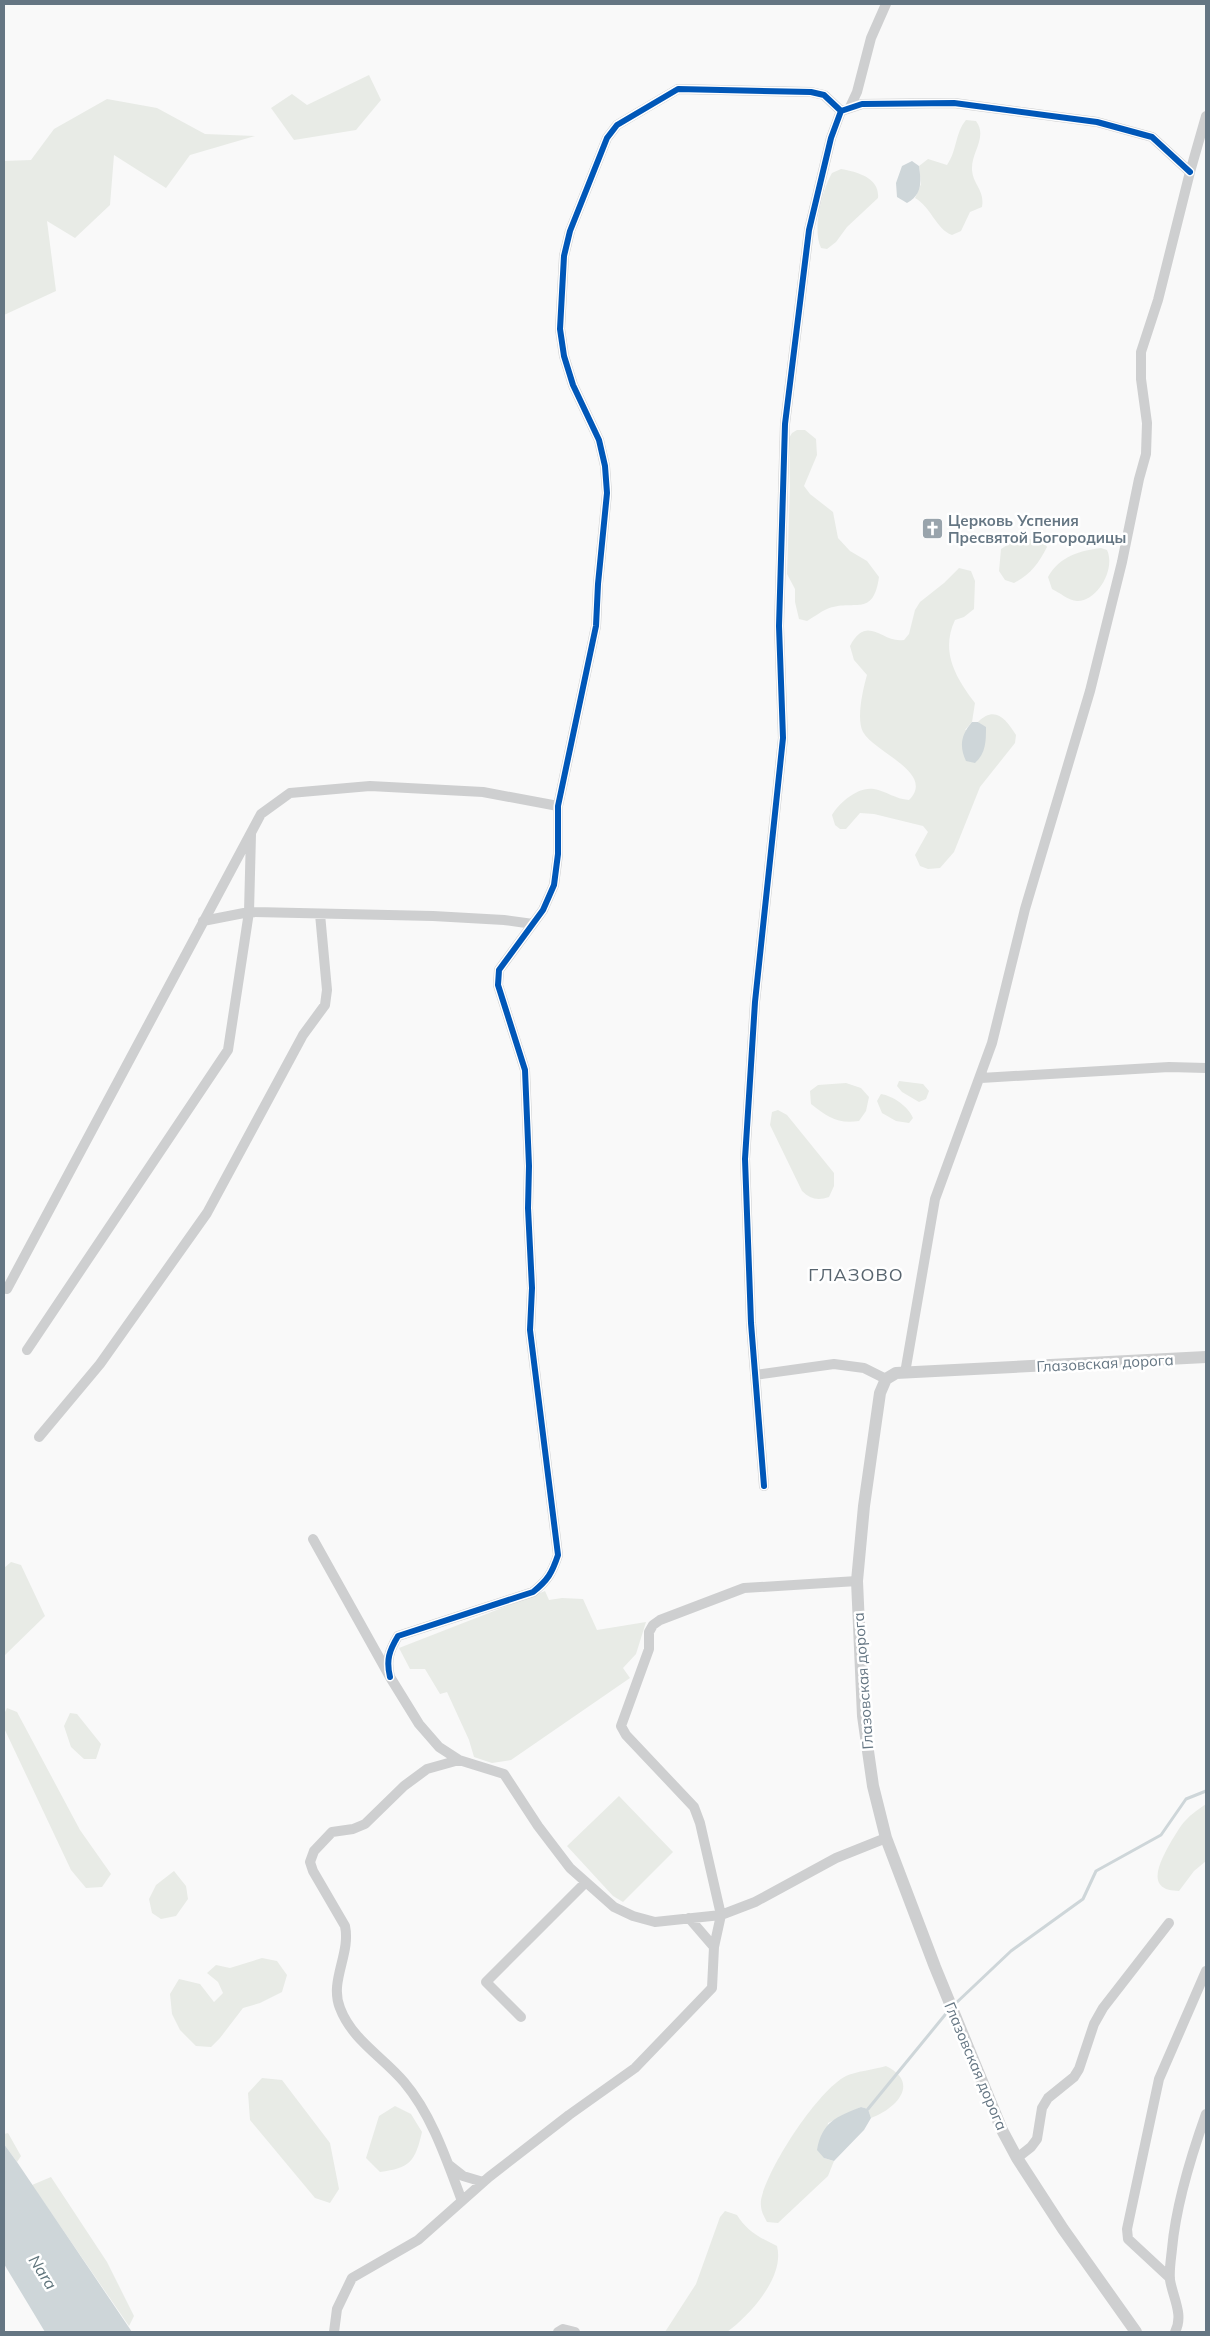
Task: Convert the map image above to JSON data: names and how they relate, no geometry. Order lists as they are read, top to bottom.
{
  "streets": {
    "street": ["Глазовская дорога"]
  },
  "districts": ["ГЛАЗОВО"],
  "water": ["Nara"],
  "places": {
    "church": ["Церковь Успения Пресвятой Богородицы"]
  }
}
